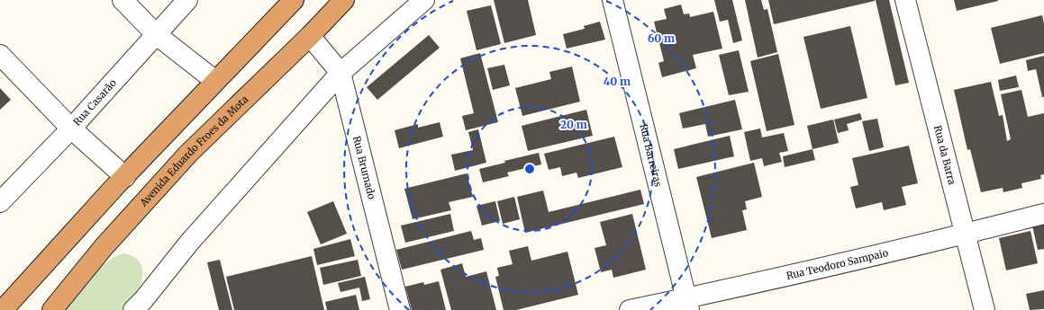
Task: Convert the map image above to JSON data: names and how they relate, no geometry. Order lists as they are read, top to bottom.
{
  "streets": {
    "highway": ["Avenida Eduardo Froes da Mota"],
    "street": [
      "Rua Casarão",
      "Rua Barreiras",
      "Rua da Barra",
      "Rua Brumado",
      "Rua Teodoro Sampaio"
    ]
  },
  "crossings": [
    ["Avenida Eduardo Froes da Mota", "Rua Brumado"],
    ["Rua Barreiras", "Rua Teodoro Sampaio"],
    ["Rua da Barra", "Rua Teodoro Sampaio"]
  ],
  "rings": ["60 m", "40 m", "20 m"]
}
